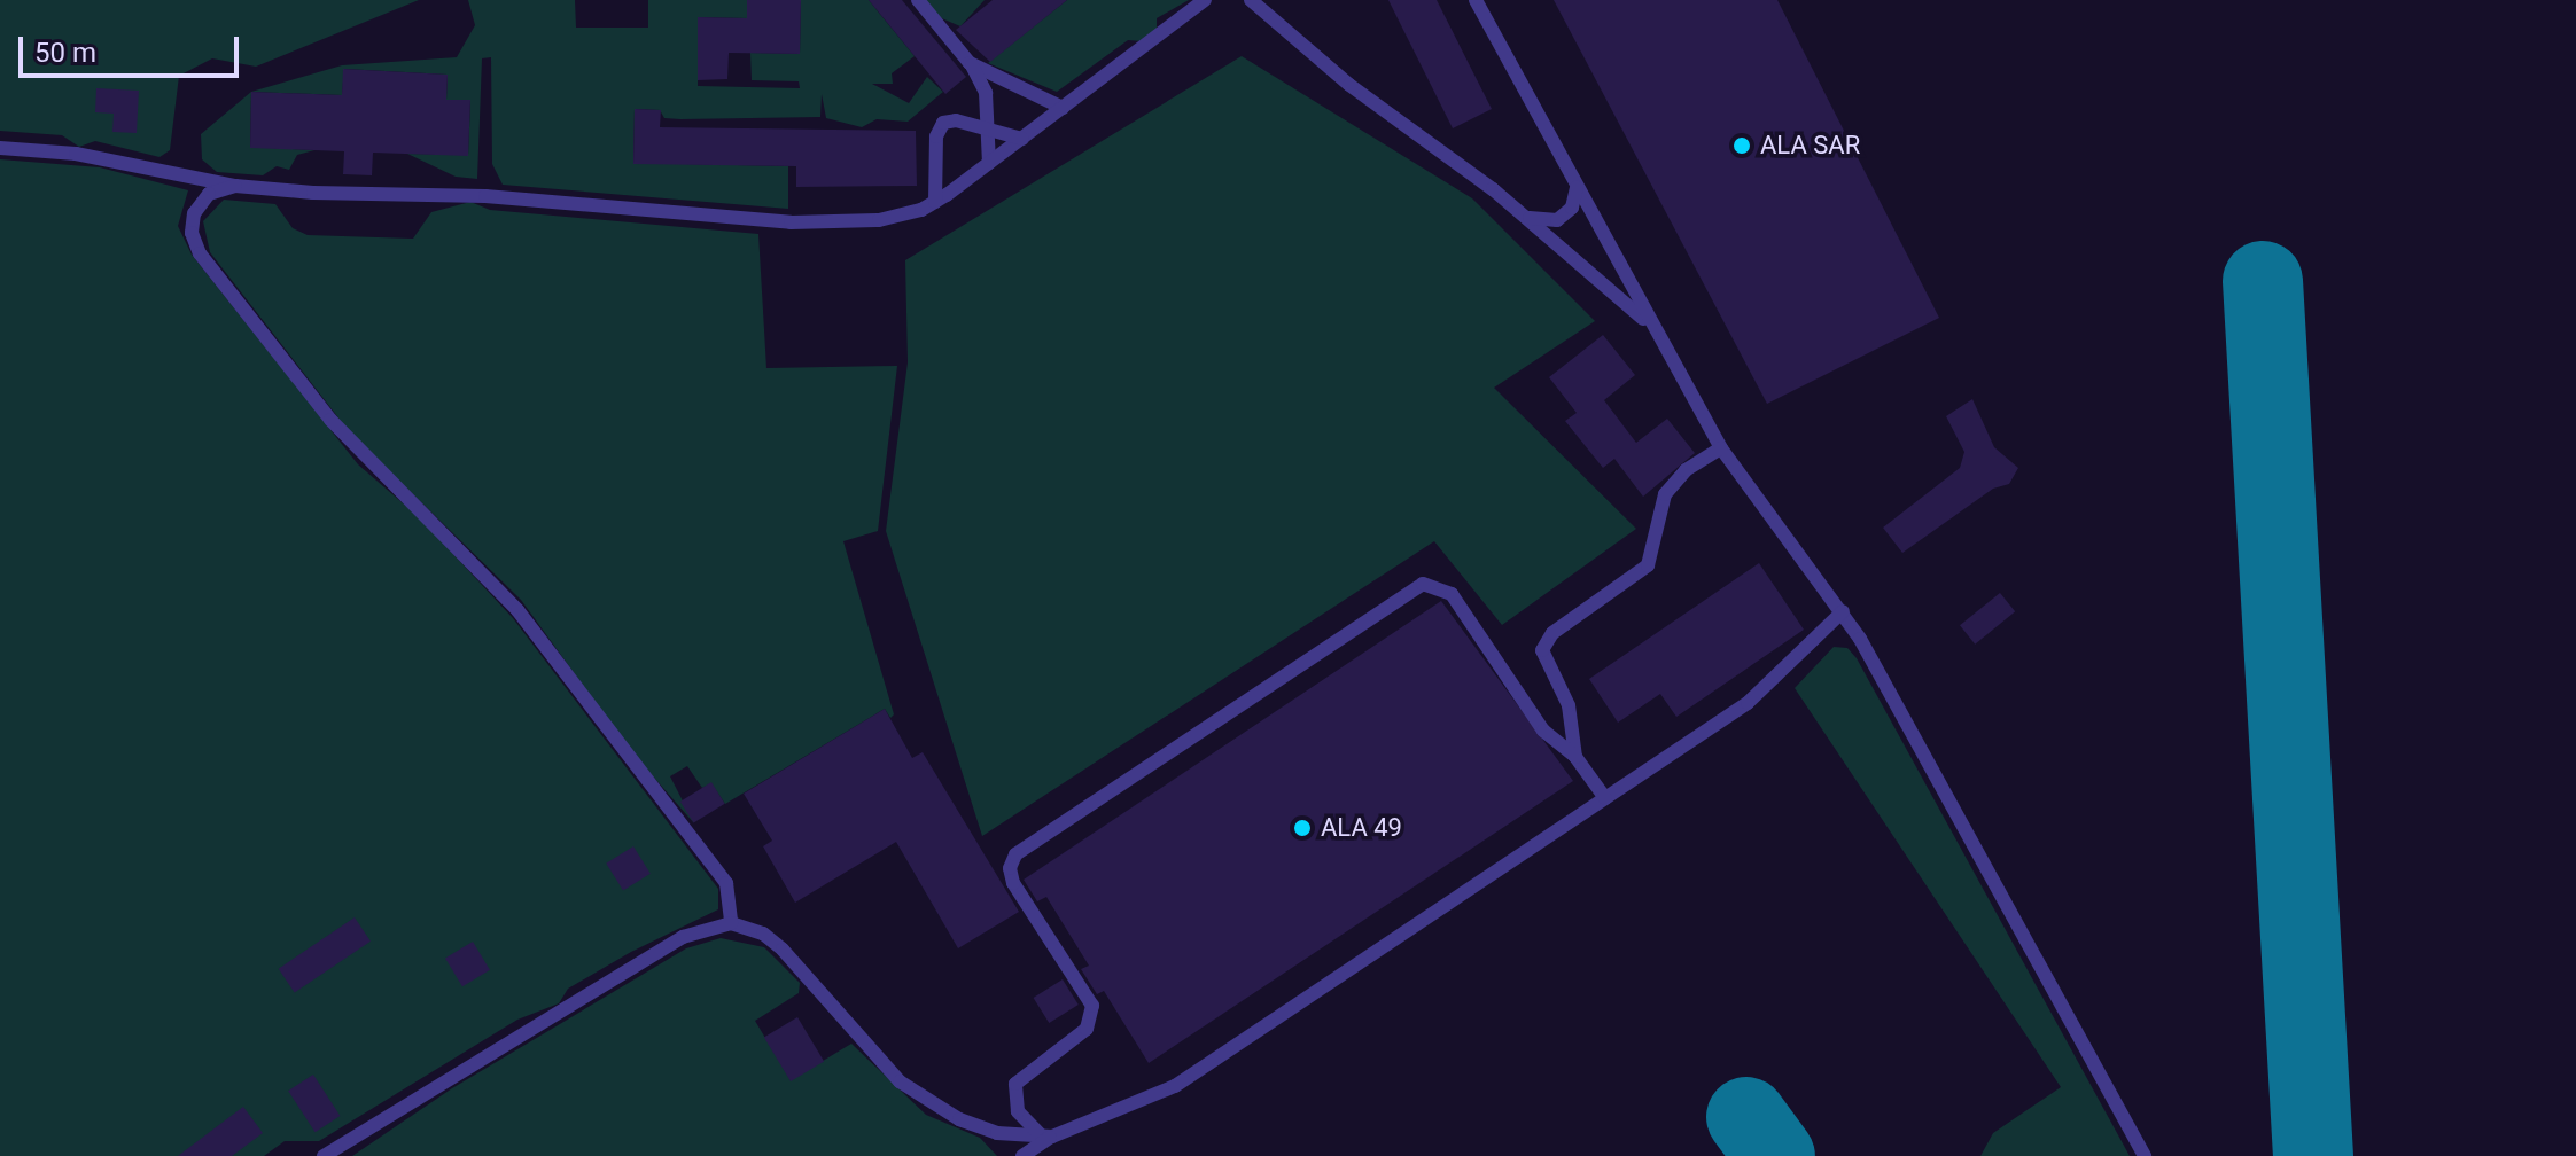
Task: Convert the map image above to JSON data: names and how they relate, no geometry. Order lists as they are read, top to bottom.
{
  "places": ["ALA SAR", "ALA 49"],
  "scale_bar": "50 m"
}
